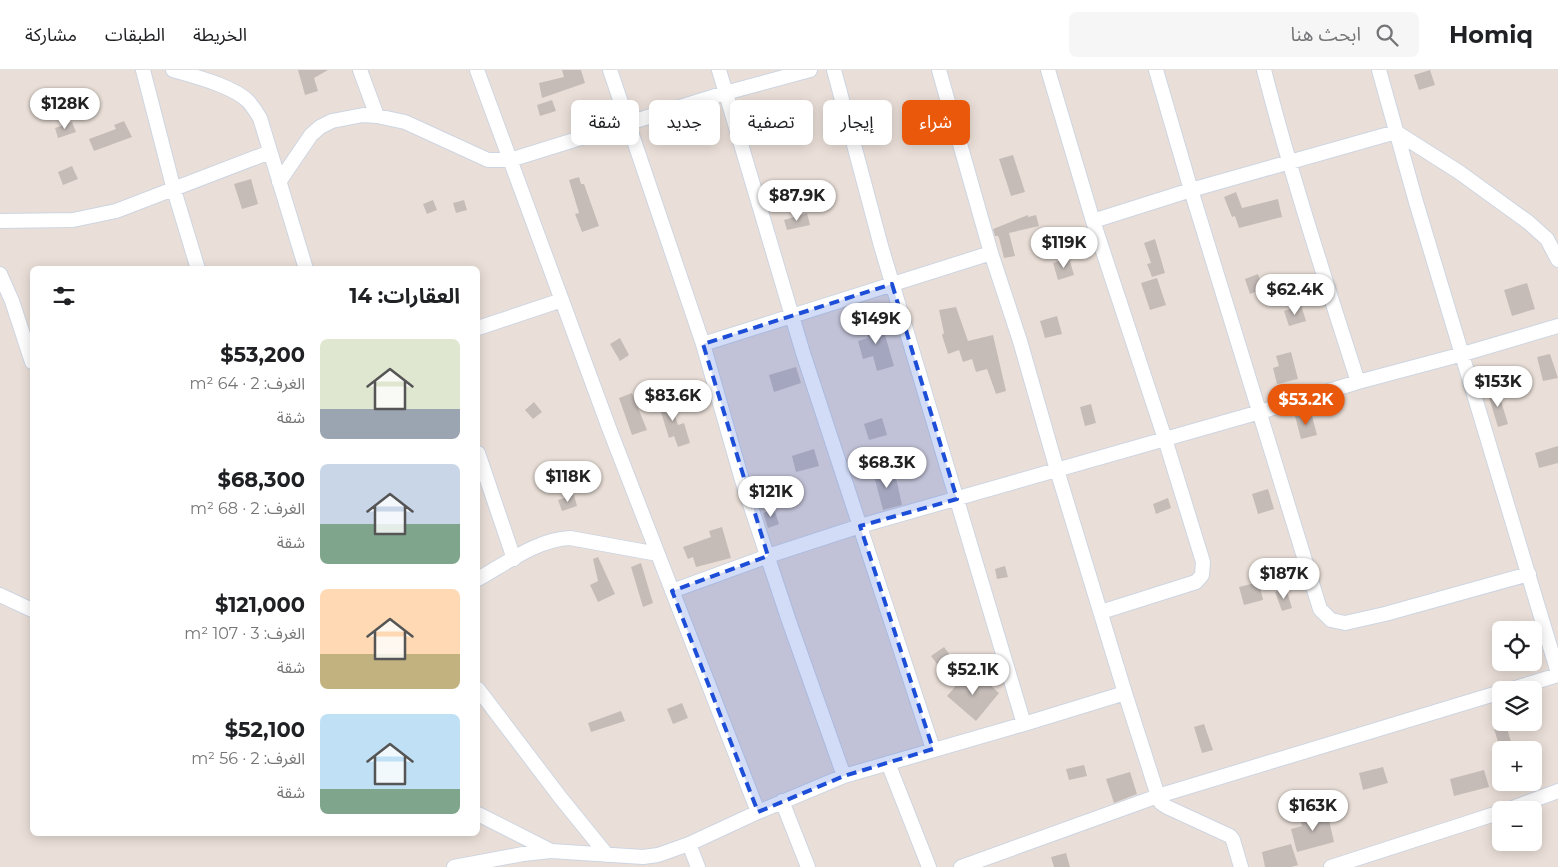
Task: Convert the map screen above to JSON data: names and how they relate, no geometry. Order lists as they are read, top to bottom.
{
  "page": {
    "header": "Homiq",
    "search": "ابحث هنا",
    "nav": ["الخريطة", "الطبقات", "مشاركة"],
    "price": [
      "$128K",
      "$87.9K",
      "$119K",
      "$62.4K",
      "$149K",
      "$153K",
      "$83.6K",
      "$53.2K",
      "$68.3K",
      "$118K",
      "$121K",
      "$187K",
      "$52.1K",
      "$163K"
    ],
    "chip": [
      "شراء",
      "إيجار",
      "تصفية",
      "جديد",
      "شقة"
    ],
    "heading": "العقارات: 14",
    "list": [
      {
        "name": "$53,200",
        "note": "الغرف: 2 · 64 m² · شقة"
      },
      {
        "name": "$68,300",
        "note": "الغرف: 2 · 68 m² · شقة"
      },
      {
        "name": "$121,000",
        "note": "الغرف: 3 · 107 m² · شقة"
      },
      {
        "name": "$52,100",
        "note": "الغرف: 2 · 56 m² · شقة"
      }
    ],
    "map_buttons": ["+", "−"]
  }
}
